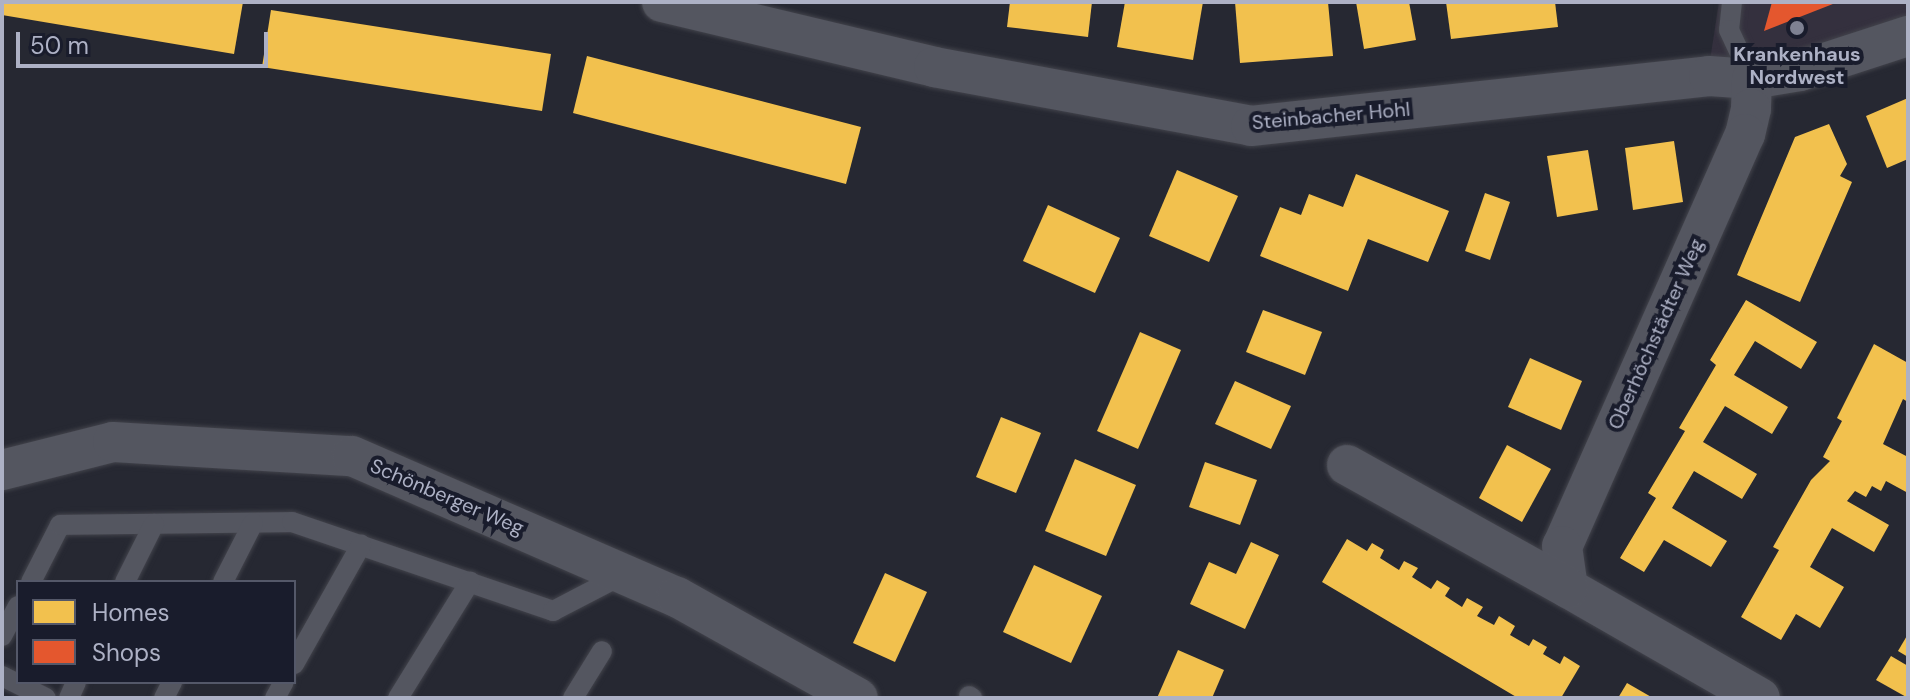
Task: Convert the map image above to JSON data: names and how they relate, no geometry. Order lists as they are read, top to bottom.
{
  "streets": {
    "street": ["Steinbacher Hohl", "Oberhöchstädter Weg", "Schönberger Weg"]
  },
  "crossings": [
    ["Steinbacher Hohl", "Oberhöchstädter Weg"]
  ],
  "places": ["Krankenhaus Nordwest"],
  "legend": ["Homes", "Shops"],
  "scale_bar": "50 m"
}
